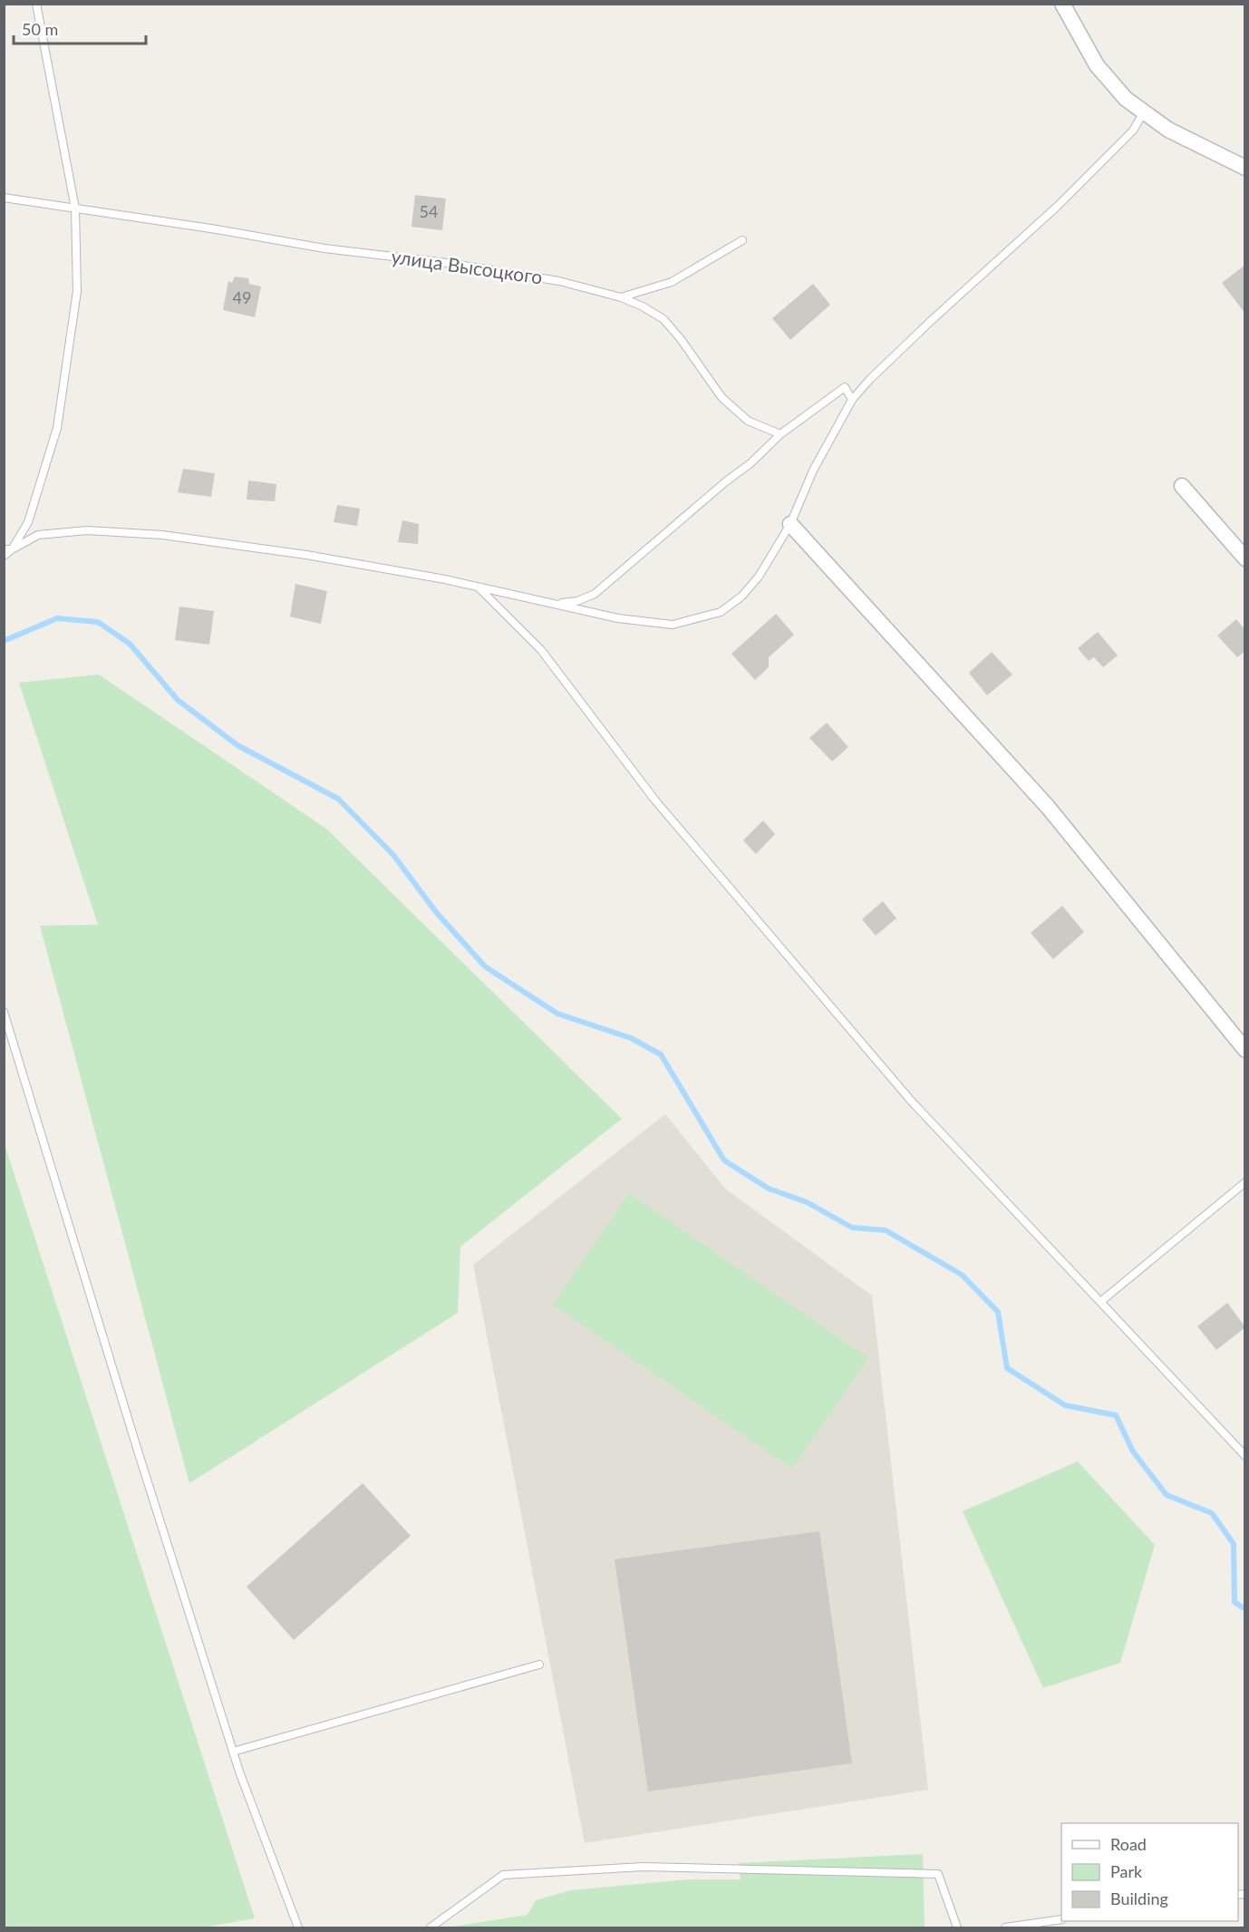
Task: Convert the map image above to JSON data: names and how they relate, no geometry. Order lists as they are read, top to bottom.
{
  "streets": {
    "lane": ["улица Высоцкого"]
  },
  "house_numbers": ["54", "49"],
  "legend": ["Road", "Park", "Building"],
  "scale_bar": "50 m"
}
